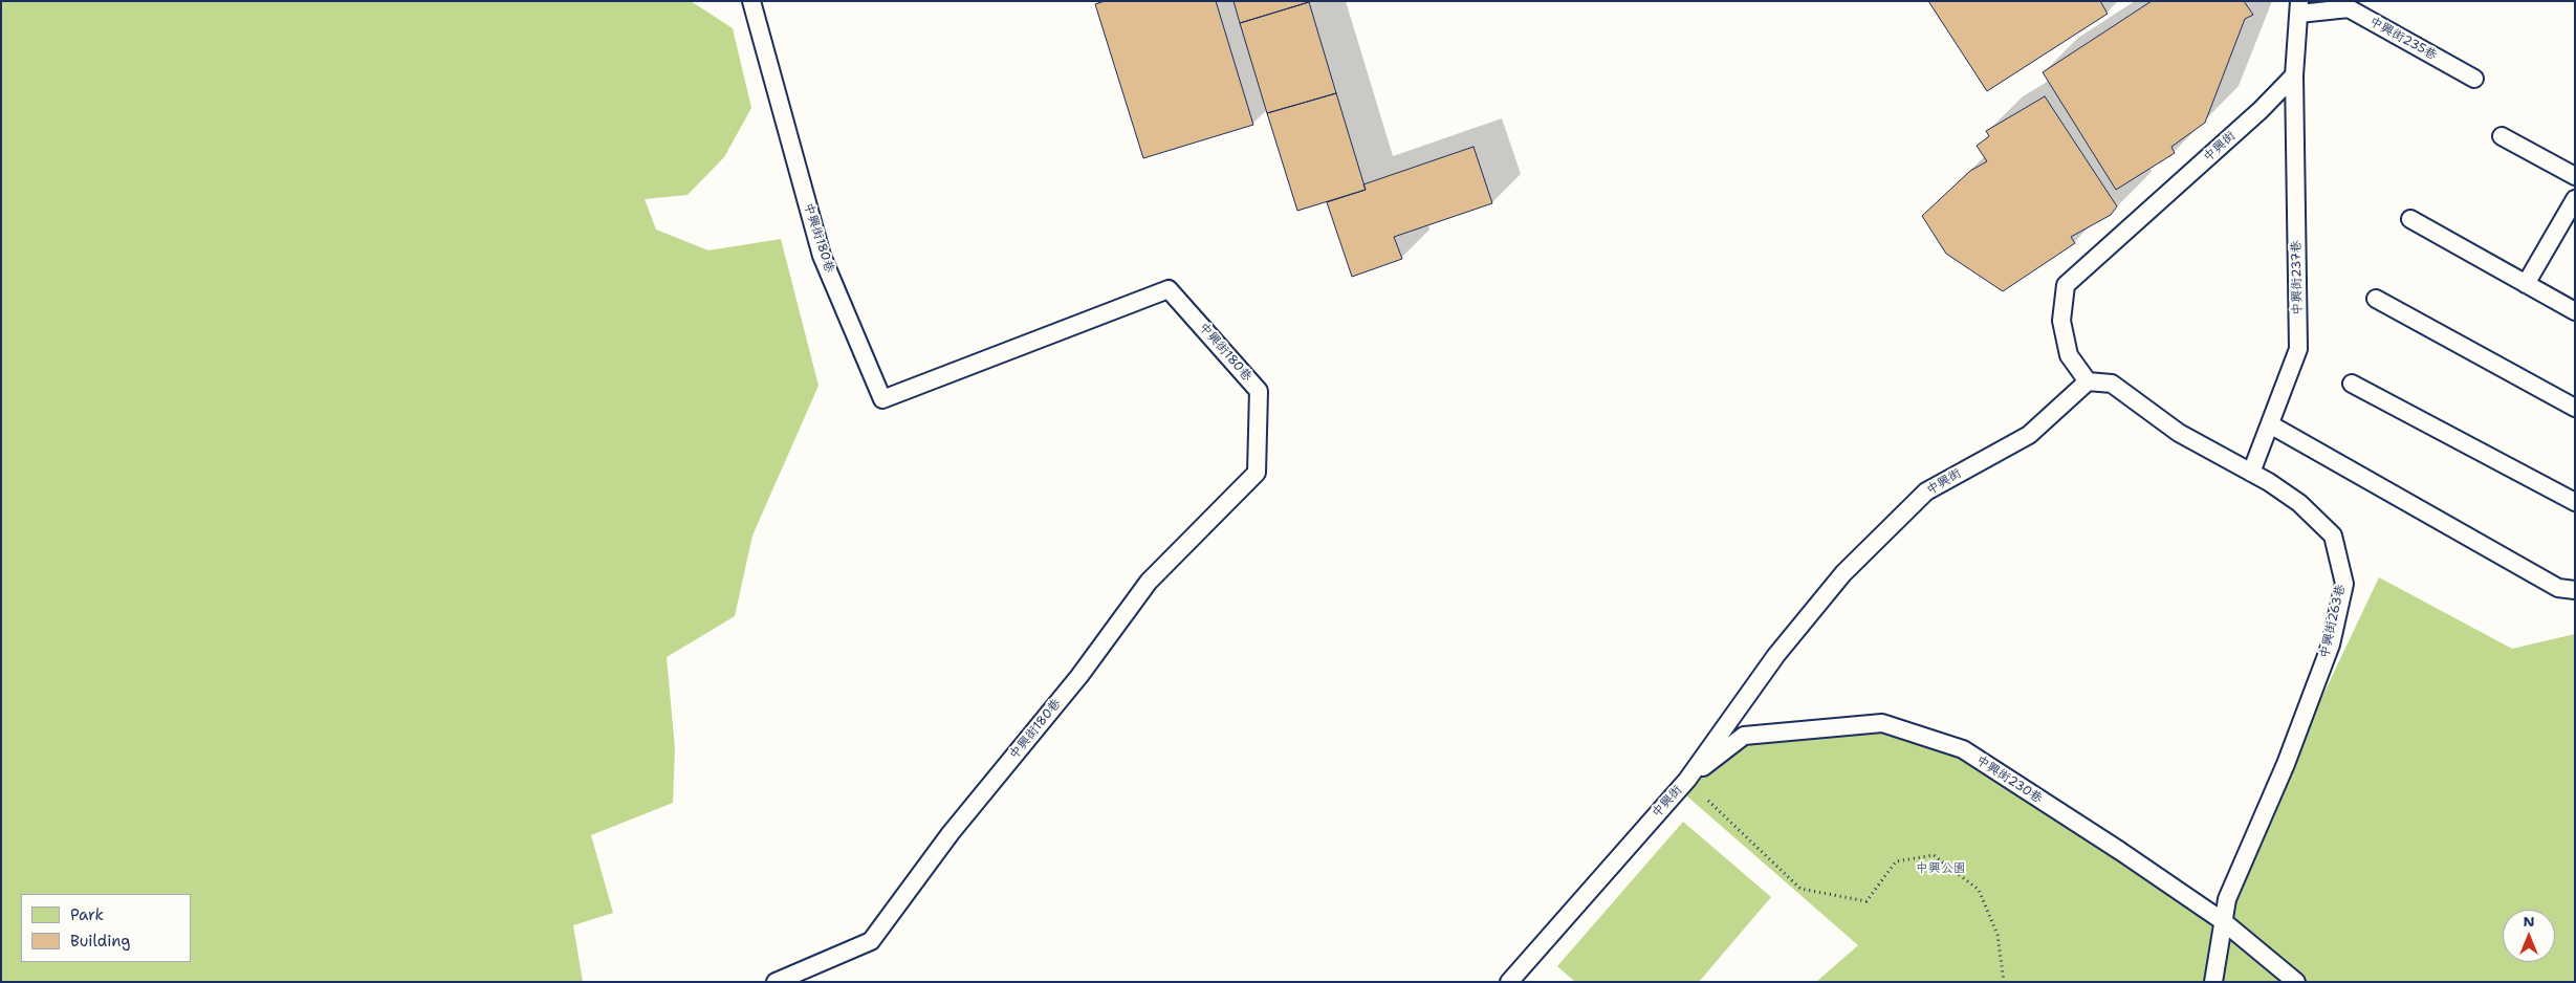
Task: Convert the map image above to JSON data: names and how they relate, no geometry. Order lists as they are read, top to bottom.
{
  "streets": {
    "lane": [
      "中興街235巷",
      "中興街",
      "中興街180巷",
      "中興街237巷",
      "中興街263巷",
      "中興街230巷"
    ]
  },
  "crossings": [
    ["中興街", "中興街237巷"],
    ["中興街", "中興街263巷"],
    ["中興街", "中興街230巷"],
    ["中興街237巷", "中興街263巷"],
    ["中興街263巷", "中興街230巷"]
  ],
  "parks": ["中興公園"],
  "legend": ["Park", "Building"],
  "north": "top"
}
